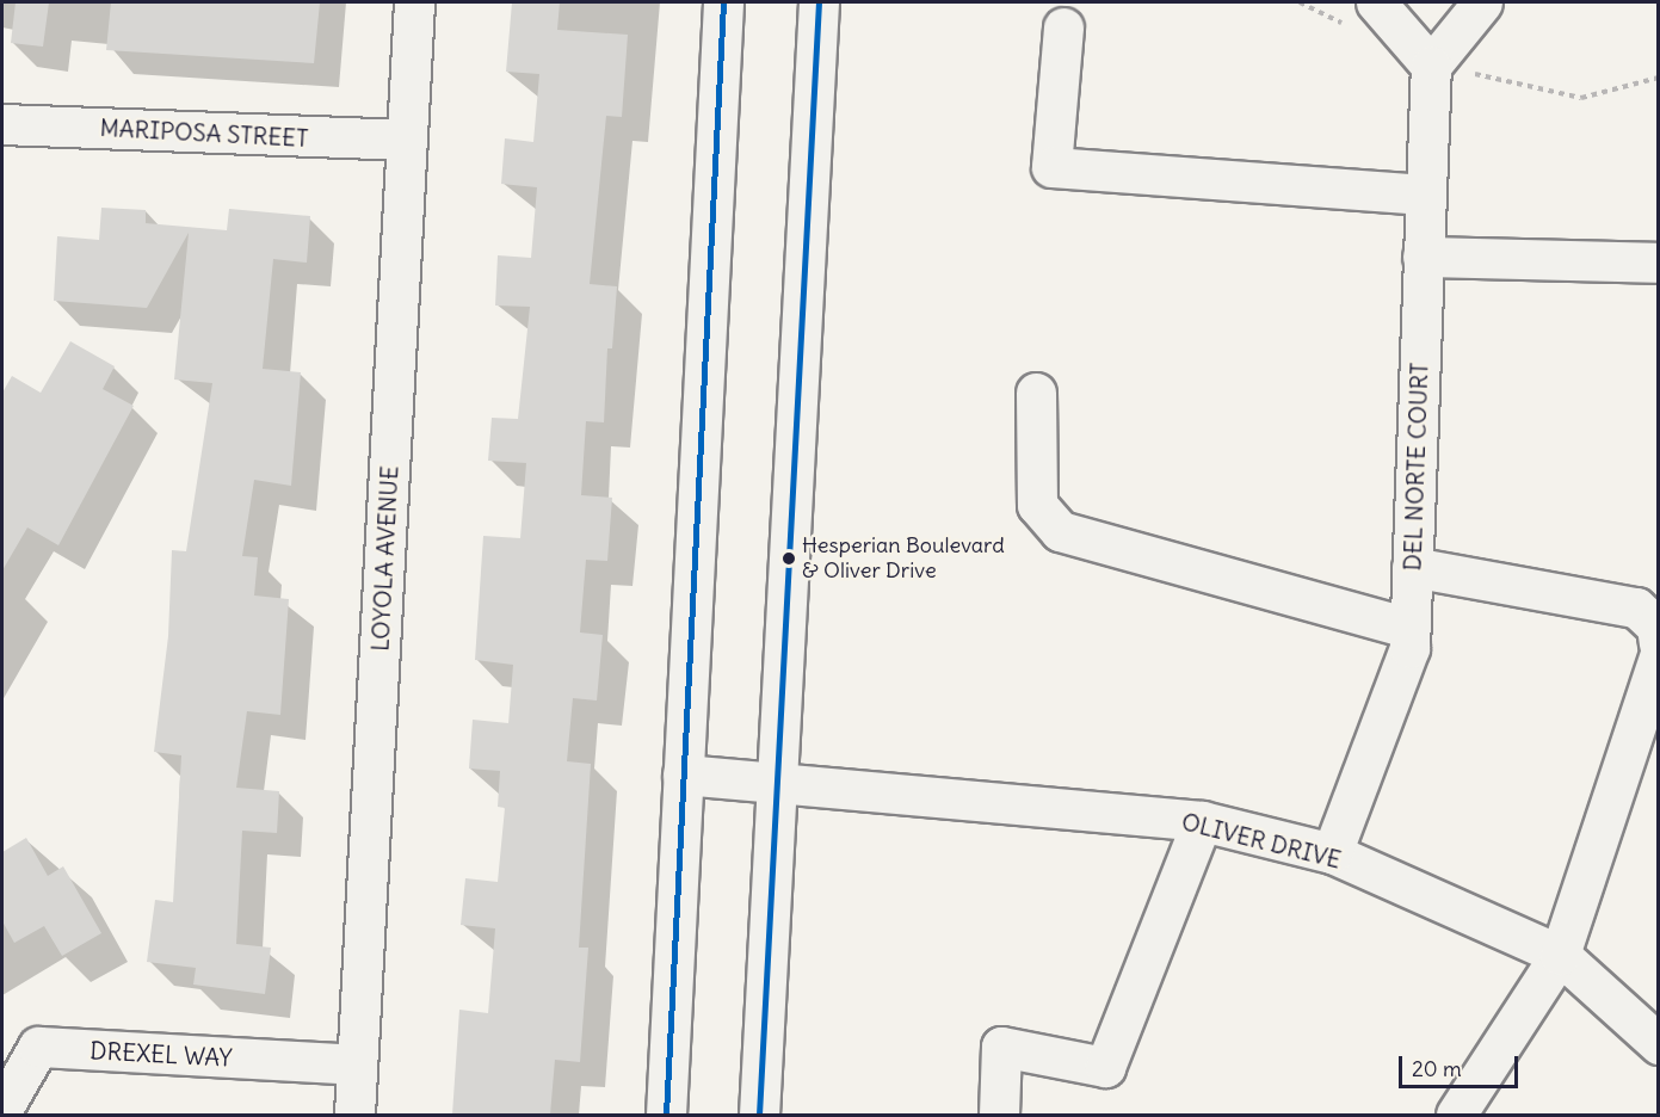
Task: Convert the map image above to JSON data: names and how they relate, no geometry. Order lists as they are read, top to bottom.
{
  "streets": {
    "street": [
      "MARIPOSA STREET",
      "DEL NORTE COURT",
      "LOYOLA AVENUE",
      "OLIVER DRIVE",
      "DREXEL WAY"
    ]
  },
  "crossings": [
    ["MARIPOSA STREET", "LOYOLA AVENUE"],
    ["DEL NORTE COURT", "OLIVER DRIVE"],
    ["LOYOLA AVENUE", "DREXEL WAY"]
  ],
  "places": ["Hesperian Boulevard & Oliver Drive"],
  "scale_bar": "20 m"
}
